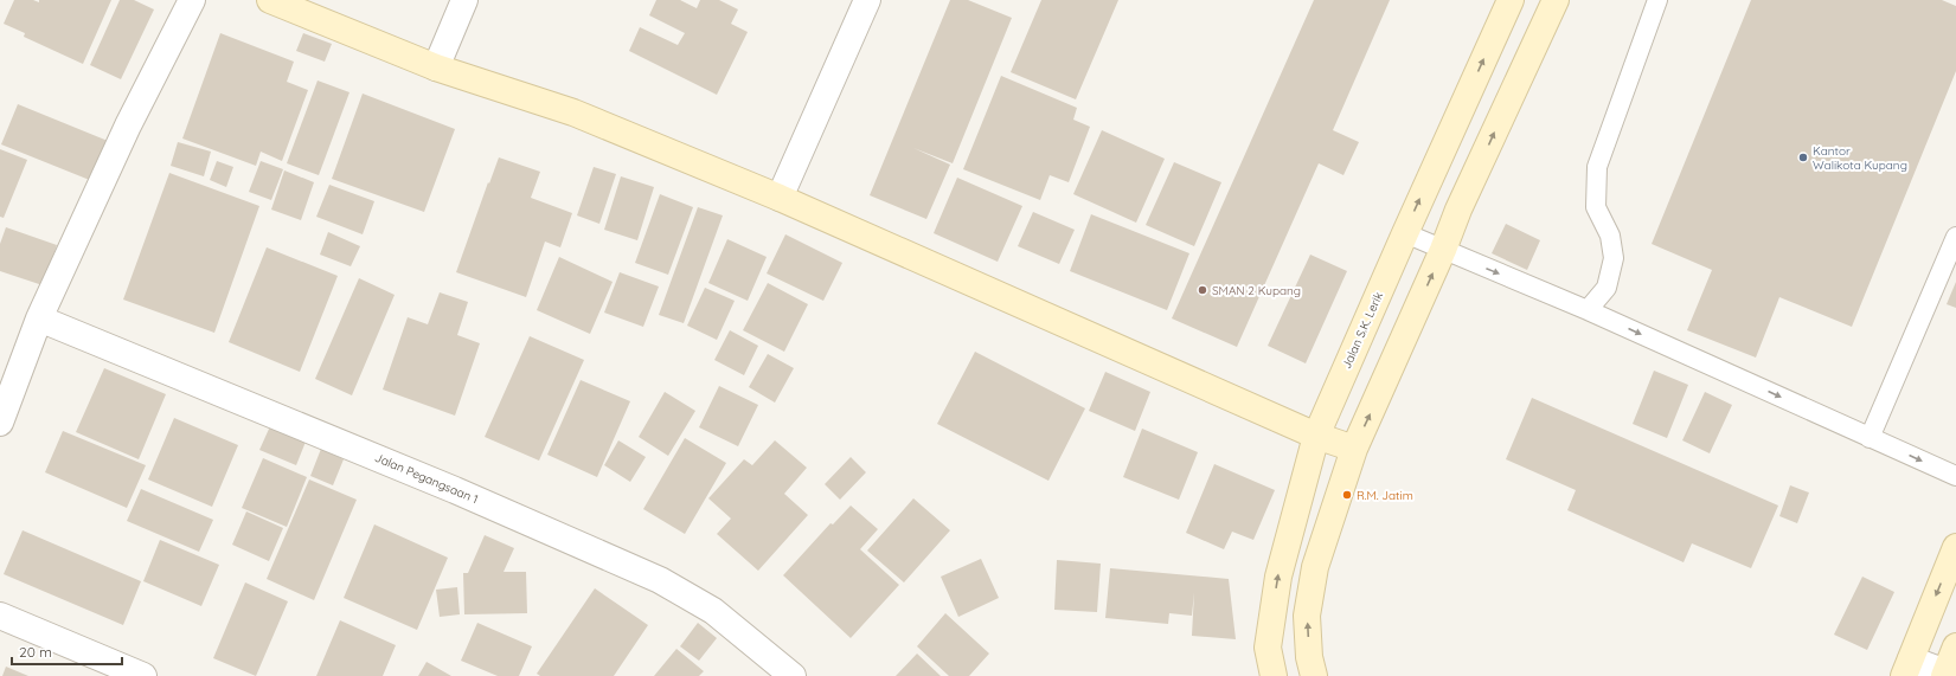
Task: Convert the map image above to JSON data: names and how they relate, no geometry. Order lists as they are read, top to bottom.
{
  "streets": {
    "main road": ["Jalan S.K. Lerik"],
    "street": ["Jalan Pegangsaan 1"]
  },
  "places": ["Kantor Walikota Kupang", "SMAN 2 Kupang", "R.M. Jatim"],
  "scale_bar": "20 m"
}
